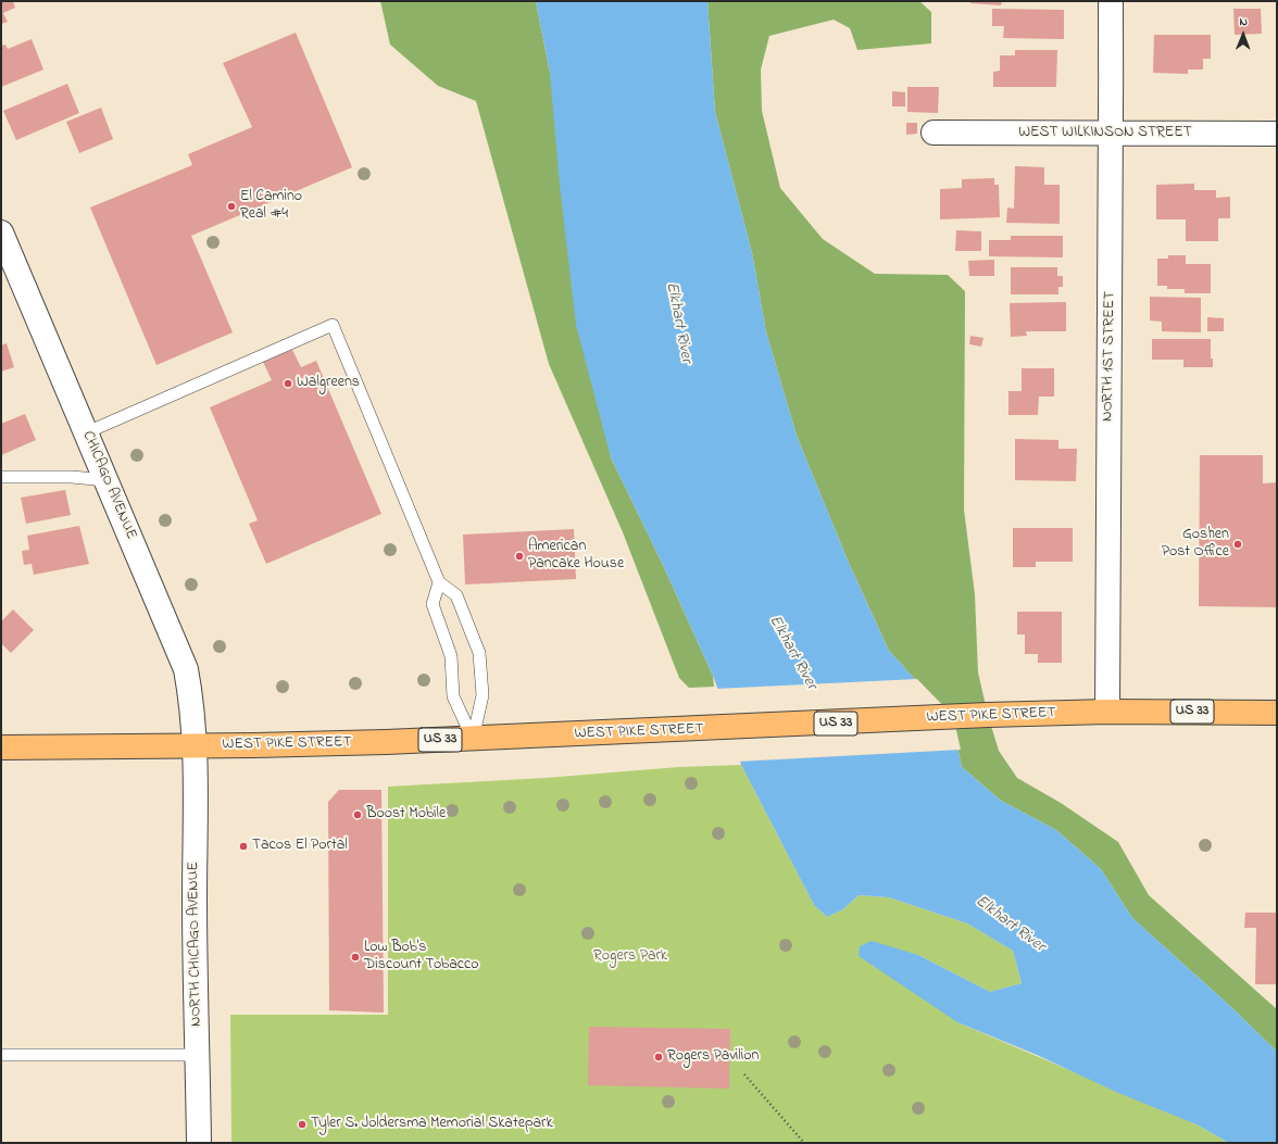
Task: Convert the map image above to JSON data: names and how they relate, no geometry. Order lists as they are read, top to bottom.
{
  "streets": {
    "highway": ["US 33", "WEST PIKE STREET"],
    "street": [
      "WEST WILKINSON STREET",
      "NORTH 1ST STREET",
      "CHICAGO AVENUE",
      "NORTH CHICAGO AVENUE"
    ]
  },
  "crossings": [
    ["WEST WILKINSON STREET", "NORTH 1ST STREET"],
    ["NORTH 1ST STREET", "WEST PIKE STREET"],
    ["CHICAGO AVENUE", "WEST PIKE STREET"],
    ["CHICAGO AVENUE", "NORTH CHICAGO AVENUE"],
    ["WEST PIKE STREET", "NORTH CHICAGO AVENUE"]
  ],
  "water": ["Elkhart River"],
  "parks": ["Rogers Park"],
  "places": [
    "El Camino Real #4",
    "Walgreens",
    "Goshen Post Office",
    "American Pancake House",
    "Boost Mobile",
    "Tacos El Portal",
    "Low Bob's Discount Tobacco",
    "Rogers Pavilion",
    "Tyler S. Joldersma Memorial Skatepark"
  ],
  "north": "top"
}
